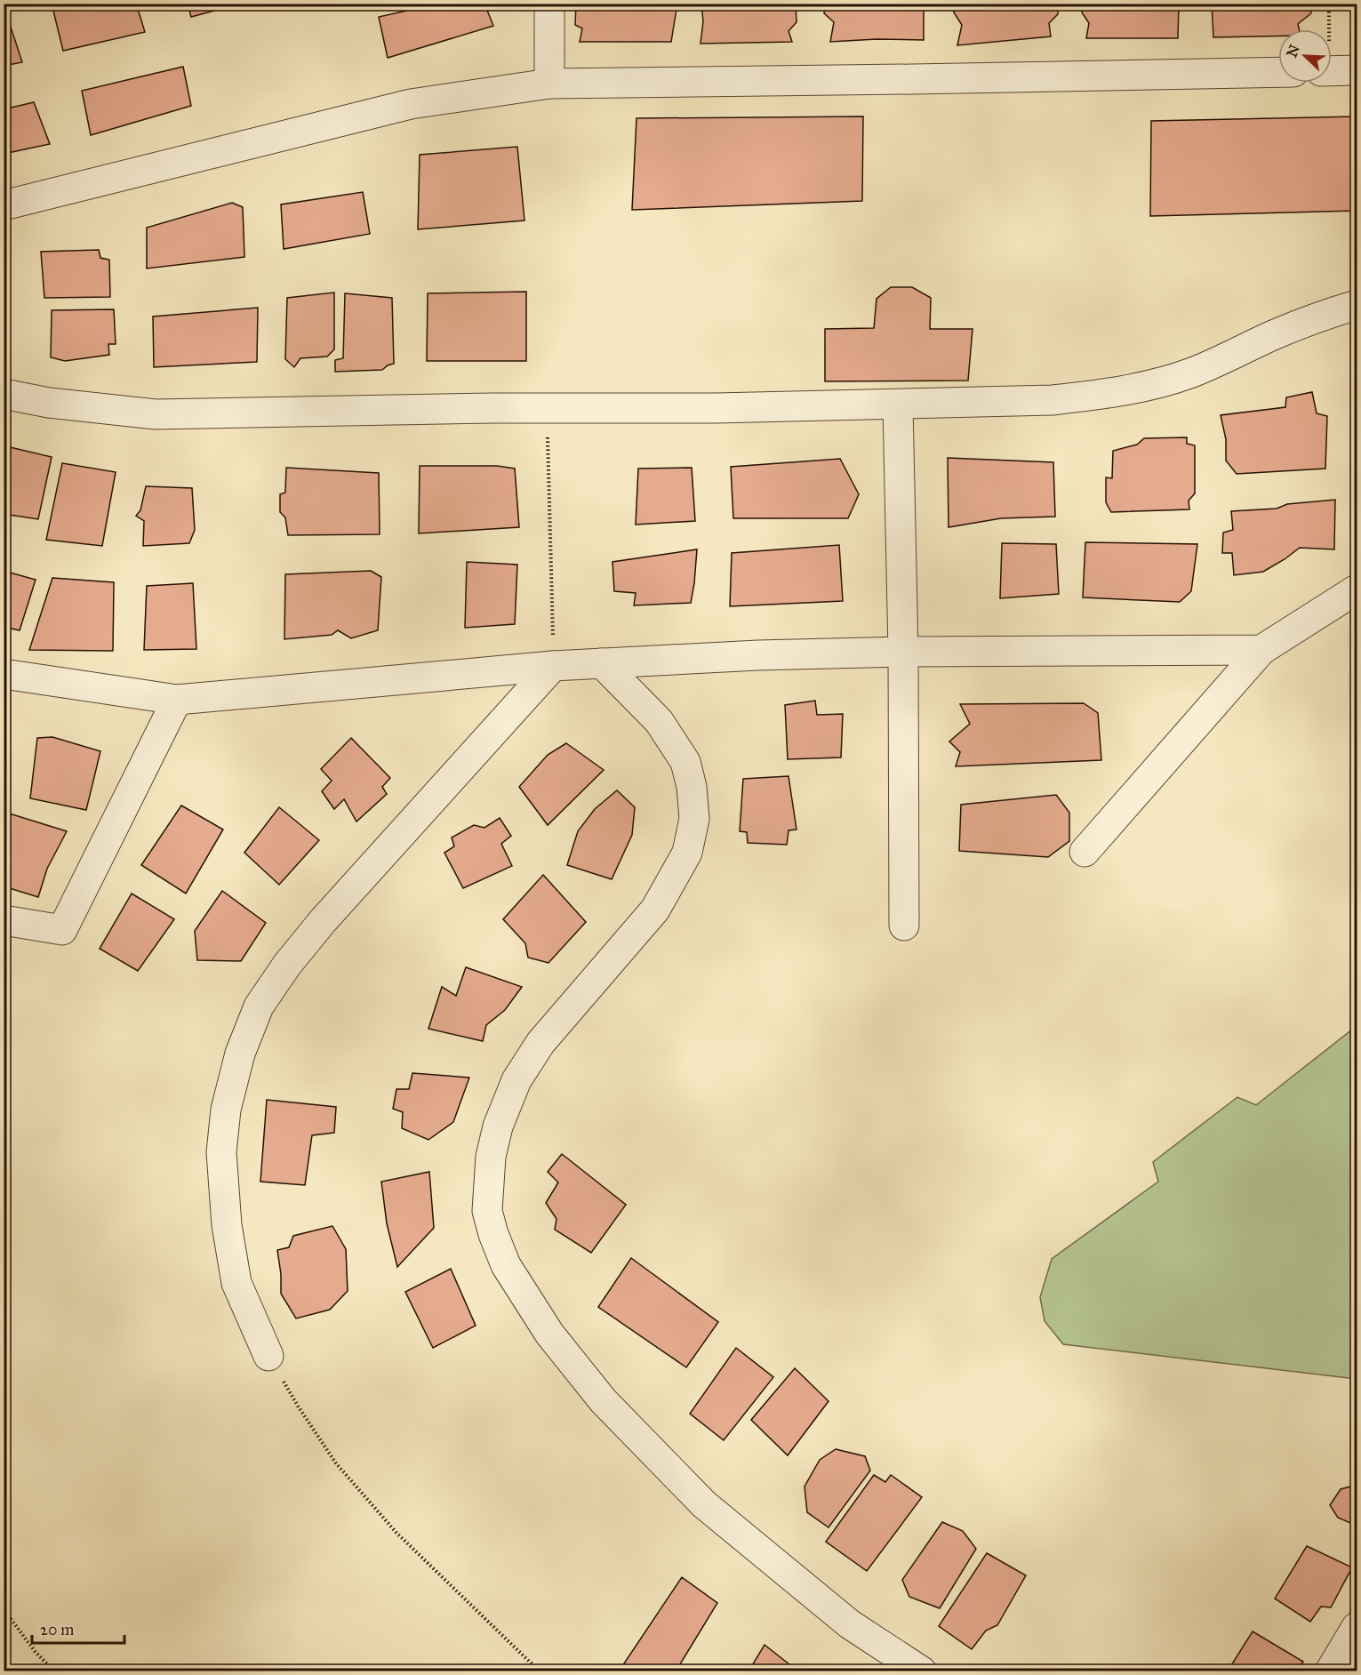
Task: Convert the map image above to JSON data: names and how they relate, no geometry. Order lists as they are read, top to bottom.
{
  "scale_bar": "20 m",
  "north": "top left"
}
